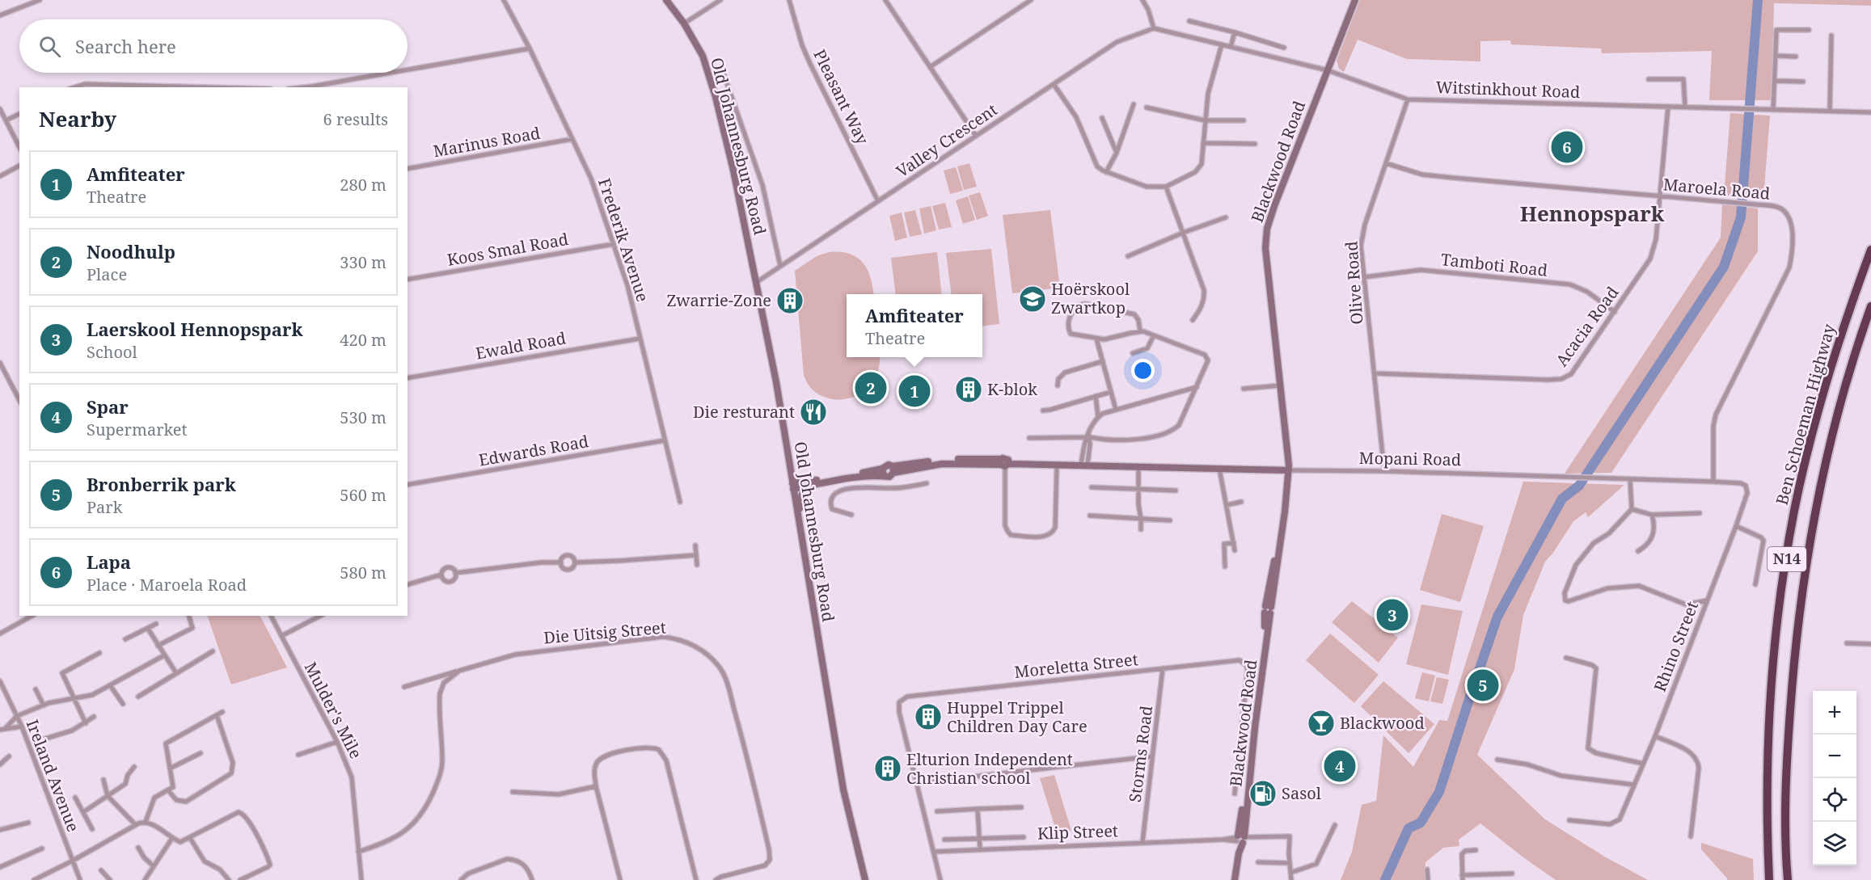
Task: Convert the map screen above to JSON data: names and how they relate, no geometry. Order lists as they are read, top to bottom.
{
  "streets": {
    "highway": ["Ben Schoeman Highway", "N14"],
    "street": [
      "Witstinkhout Road",
      "Pleasant Way",
      "Valley Crescent",
      "Marinus Road",
      "Old Johannesburg Road",
      "Blackwood Road",
      "Maroela Road",
      "Frederik Avenue",
      "Koos Smal Road",
      "Tamboti Road",
      "Olive Road",
      "Acacia Road",
      "Ewald Road",
      "Edwards Road",
      "Mopani Road",
      "Die Uitsig Street",
      "Rhino Street",
      "Moreletta Street",
      "Mulder's Mile",
      "Storms Road",
      "Ireland Avenue",
      "Klip Street"
    ]
  },
  "crossings": [
    ["Witstinkhout Road", "Valley Crescent"],
    ["Witstinkhout Road", "Blackwood Road"],
    ["Witstinkhout Road", "Olive Road"],
    ["Witstinkhout Road", "Acacia Road"],
    ["Pleasant Way", "Valley Crescent"],
    ["Valley Crescent", "Old Johannesburg Road"],
    ["Marinus Road", "Frederik Avenue"],
    ["Old Johannesburg Road", "Mopani Road"],
    ["Blackwood Road", "Mopani Road"],
    ["Blackwood Road", "Klip Street"],
    ["Maroela Road", "Olive Road"],
    ["Maroela Road", "Acacia Road"],
    ["Maroela Road", "Mopani Road"],
    ["Frederik Avenue", "Koos Smal Road"],
    ["Frederik Avenue", "Ewald Road"],
    ["Frederik Avenue", "Edwards Road"],
    ["Tamboti Road", "Olive Road"],
    ["Tamboti Road", "Acacia Road"],
    ["Olive Road", "Acacia Road"],
    ["Olive Road", "Mopani Road"],
    ["Mopani Road", "Rhino Street"],
    ["Die Uitsig Street", "Mulder's Mile"],
    ["Moreletta Street", "Storms Road"],
    ["Storms Road", "Klip Street"]
  ],
  "districts": ["Hennopspark"],
  "places": {
    "school or university": ["Hoërskool Zwartkop"],
    "building": [
      "Zwarrie-Zone",
      "K-blok",
      "Huppel Trippel Children Day Care",
      "Elturion Independent Christian school"
    ],
    "restaurant": ["Die resturant"],
    "bar": ["Blackwood"],
    "fuel station": ["Sasol"]
  },
  "page": {
    "search": "Search here",
    "heading": ["Nearby", "6 results"],
    "pins": [
      "6",
      "2",
      "1",
      "3",
      "5",
      "4"
    ],
    "list": [
      {
        "mark": "1",
        "name": "Amfiteater",
        "note": "Theatre",
        "value": "280 m"
      },
      {
        "mark": "2",
        "name": "Noodhulp",
        "note": "Place",
        "value": "330 m"
      },
      {
        "mark": "3",
        "name": "Laerskool Hennopspark",
        "note": "School",
        "value": "420 m"
      },
      {
        "mark": "4",
        "name": "Spar",
        "note": "Supermarket",
        "value": "530 m"
      },
      {
        "mark": "5",
        "name": "Bronberrik park",
        "note": "Park",
        "value": "560 m"
      },
      {
        "mark": "6",
        "name": "Lapa",
        "note": "Place · Maroela Road",
        "value": "580 m"
      }
    ],
    "popup": ["Amfiteater", "Theatre"],
    "map_buttons": ["+", "−"]
  }
}
